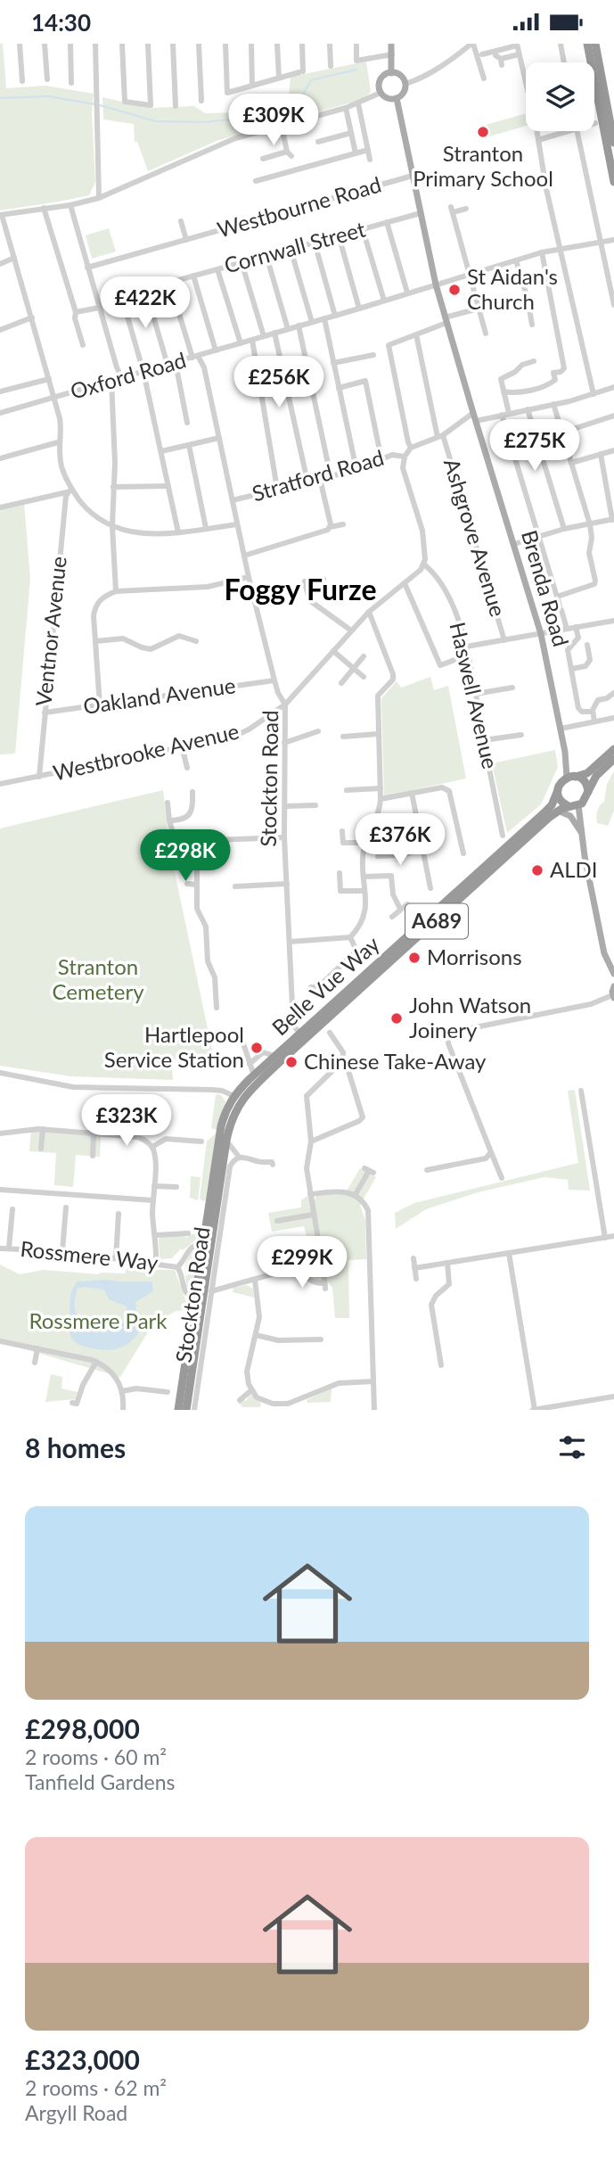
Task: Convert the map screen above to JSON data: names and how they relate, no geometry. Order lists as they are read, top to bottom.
{
  "streets": {
    "highway": ["Stockton Road", "A689", "Belle Vue Way"],
    "main road": ["Brenda Road"],
    "street": [
      "Westbourne Road",
      "Cornwall Street",
      "Oxford Road",
      "Stratford Road",
      "Ashgrove Avenue",
      "Ventnor Avenue",
      "Haswell Avenue",
      "Oakland Avenue",
      "Westbrooke Avenue",
      "Rossmere Way"
    ]
  },
  "crossings": [
    ["Brenda Road", "Stockton Road"],
    ["Brenda Road", "A689"],
    ["Brenda Road", "Belle Vue Way"],
    ["Ventnor Avenue", "Oakland Avenue"],
    ["Ventnor Avenue", "Westbrooke Avenue"],
    ["Haswell Avenue", "Stockton Road"],
    ["Westbrooke Avenue", "Stockton Road"],
    ["Stockton Road", "A689"],
    ["Stockton Road", "Belle Vue Way"],
    ["Stockton Road", "Rossmere Way"],
    ["A689", "Belle Vue Way"]
  ],
  "districts": ["Foggy Furze"],
  "parks": ["Stranton Cemetery", "Rossmere Park"],
  "places": [
    "Stranton Primary School",
    "St Aidan's Church",
    "ALDI",
    "Morrisons",
    "John Watson Joinery",
    "Hartlepool Service Station",
    "Chinese Take-Away"
  ],
  "page": {
    "status": "14:30",
    "price": [
      "£309K",
      "£422K",
      "£256K",
      "£275K",
      "£376K",
      "£298K",
      "£323K",
      "£299K"
    ],
    "heading": "8 homes",
    "list": [
      {
        "name": "£298,000",
        "note": "2 rooms · 60 m² · Tanfield Gardens"
      },
      {
        "name": "£323,000",
        "note": "2 rooms · 62 m² · Argyll Road"
      }
    ]
  }
}
